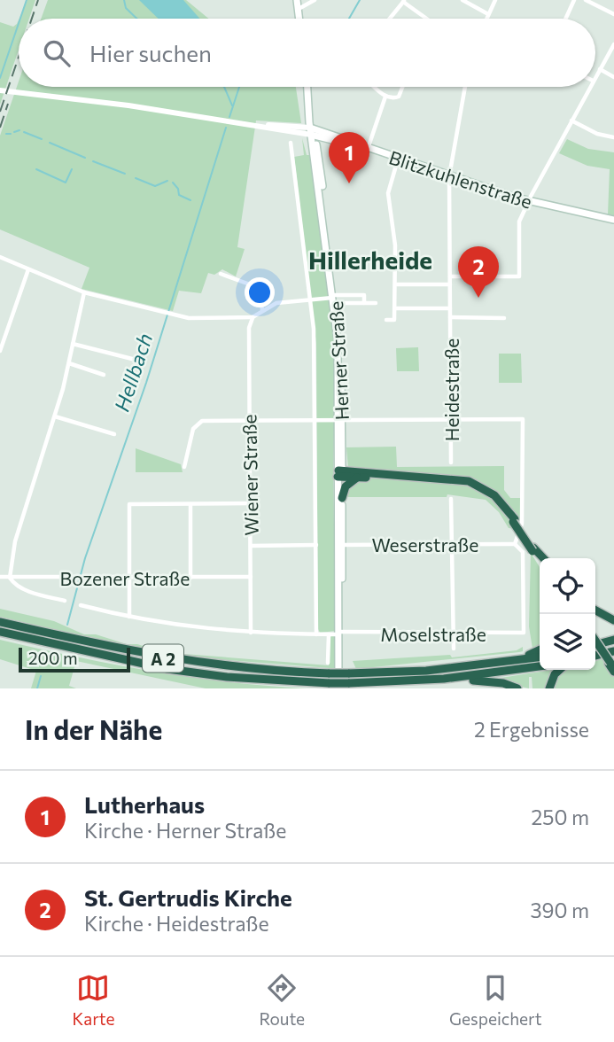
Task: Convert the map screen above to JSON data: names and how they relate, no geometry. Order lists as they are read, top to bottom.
{
  "streets": {
    "highway": ["A 2"],
    "main road": ["Blitzkuhlenstraße", "Herner Straße"],
    "street": [
      "Heidestraße",
      "Wiener Straße",
      "Weserstraße",
      "Bozener Straße",
      "Moselstraße"
    ]
  },
  "crossings": [
    ["Blitzkuhlenstraße", "Herner Straße"],
    ["Blitzkuhlenstraße", "Heidestraße"],
    ["Herner Straße", "Weserstraße"],
    ["Herner Straße", "Moselstraße"],
    ["Herner Straße", "A 2"],
    ["Wiener Straße", "Bozener Straße"],
    ["Wiener Straße", "Moselstraße"],
    ["Weserstraße", "Moselstraße"]
  ],
  "districts": ["Hillerheide"],
  "water": ["Hellbach"],
  "scale_bar": "200 m",
  "page": {
    "search": "Hier suchen",
    "pins": ["1", "2"],
    "scale": "200 m",
    "heading": ["In der Nähe", "2 Ergebnisse"],
    "list": [
      {
        "mark": "1",
        "name": "Lutherhaus",
        "note": "Kirche · Herner Straße",
        "value": "250 m"
      },
      {
        "mark": "2",
        "name": "St. Gertrudis Kirche",
        "note": "Kirche · Heidestraße",
        "value": "390 m"
      }
    ],
    "nav": ["Karte", "Route", "Gespeichert"]
  }
}
